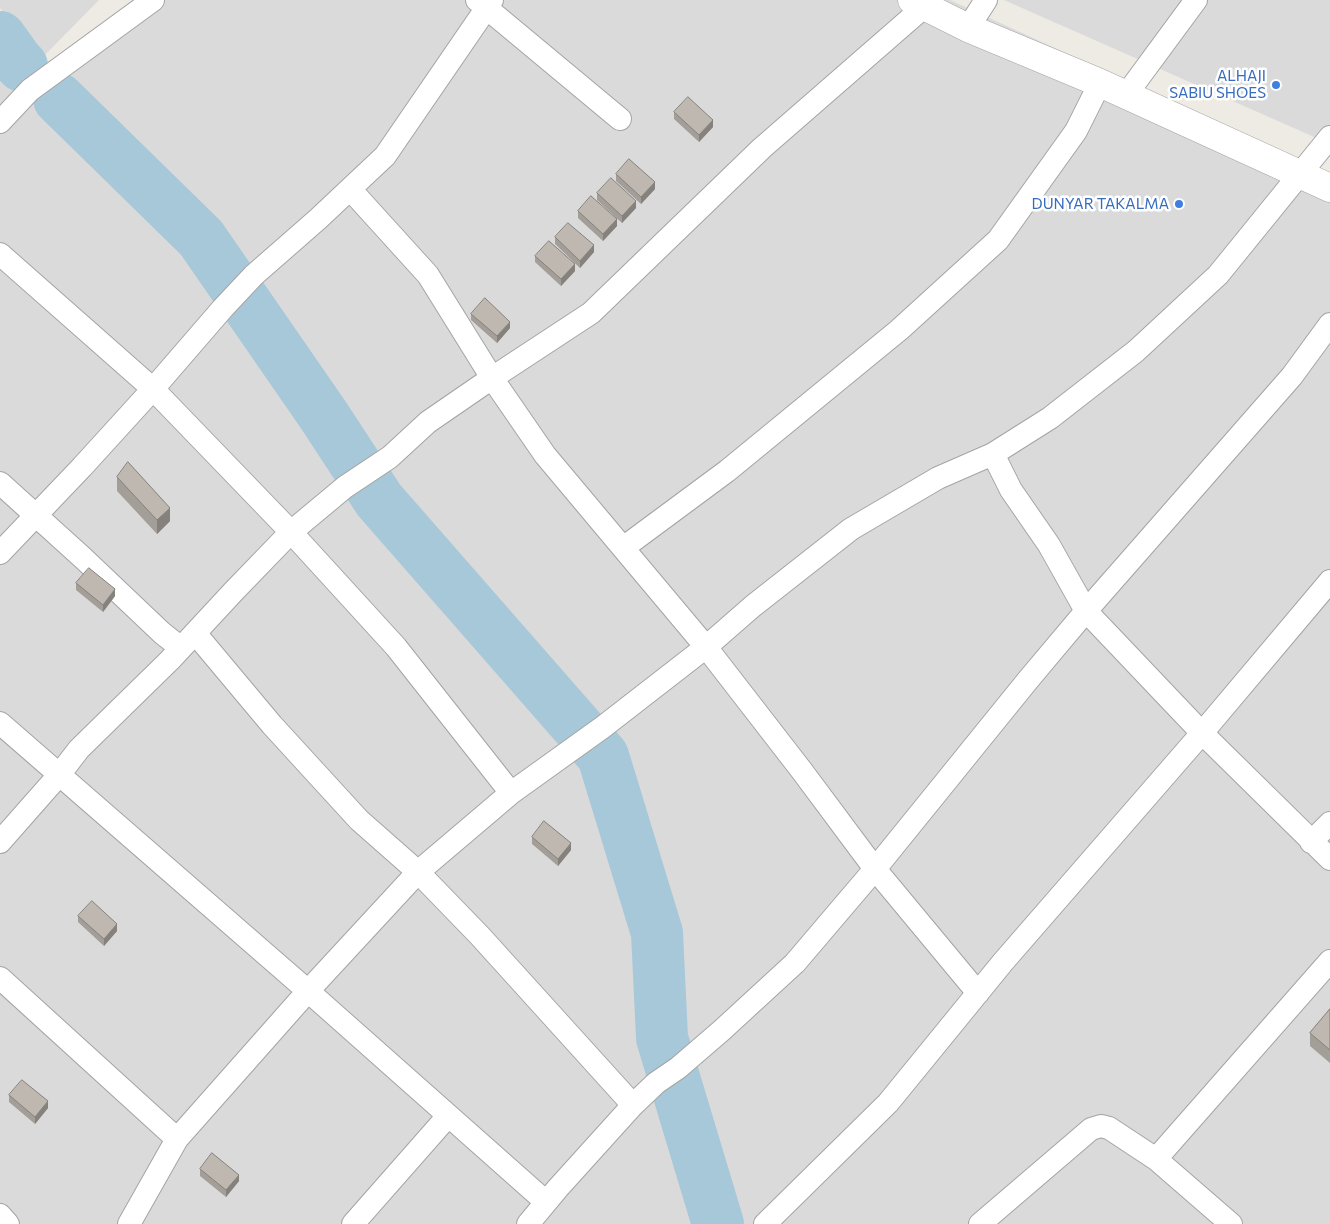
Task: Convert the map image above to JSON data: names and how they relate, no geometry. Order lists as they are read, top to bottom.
{
  "places": ["ALHAJI SABIU SHOES", "DUNYAR TAKALMA"]
}
